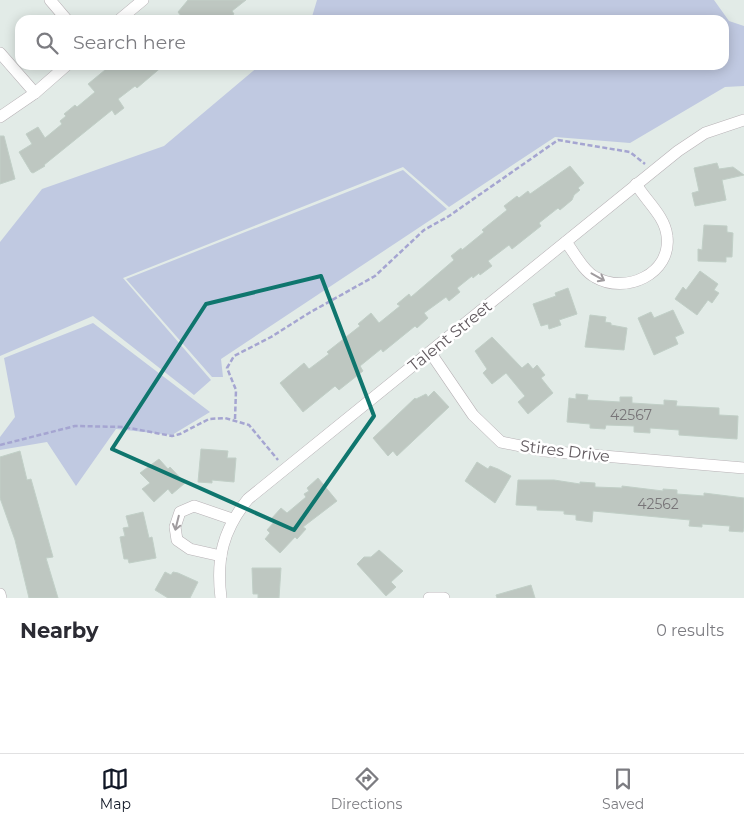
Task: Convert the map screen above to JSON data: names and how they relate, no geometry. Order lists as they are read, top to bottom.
{
  "streets": {
    "street": ["Talent Street", "Stires Drive"]
  },
  "crossings": [
    ["Talent Street", "Stires Drive"]
  ],
  "house_numbers": ["42567", "42562"],
  "page": {
    "search": "Search here",
    "heading": ["Nearby", "0 results"],
    "nav": ["Map", "Directions", "Saved"]
  }
}
